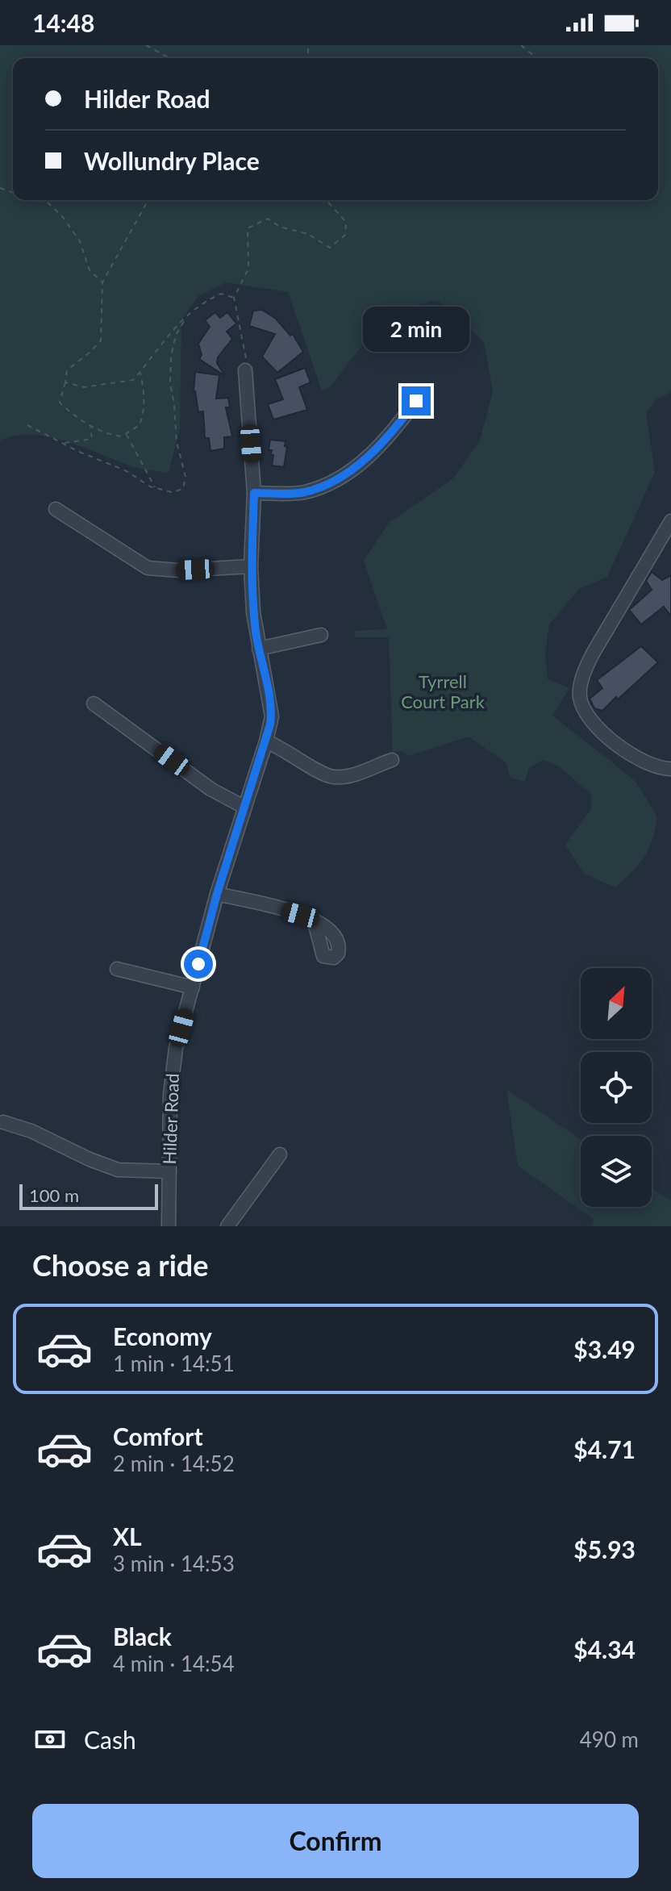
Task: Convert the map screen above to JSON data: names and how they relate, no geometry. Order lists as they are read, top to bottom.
{
  "streets": {
    "street": ["Hilder Road"]
  },
  "parks": ["Tyrrell Court Park"],
  "scale_bar": "100 m",
  "north": "top right",
  "page": {
    "status": "14:48",
    "banner": ["Hilder Road", "Wollundry Place"],
    "bubble": "2 min",
    "scale": "100 m",
    "heading": "Choose a ride",
    "list": [
      {
        "name": "Economy",
        "note": "1 min · 14:51",
        "value": "$3.49"
      },
      {
        "name": "Comfort",
        "note": "2 min · 14:52",
        "value": "$4.71"
      },
      {
        "name": "XL",
        "note": "3 min · 14:53",
        "value": "$5.93"
      },
      {
        "name": "Black",
        "note": "4 min · 14:54",
        "value": "$4.34"
      }
    ],
    "pay": ["Cash", "490 m"],
    "buttons": "Confirm"
  }
}
